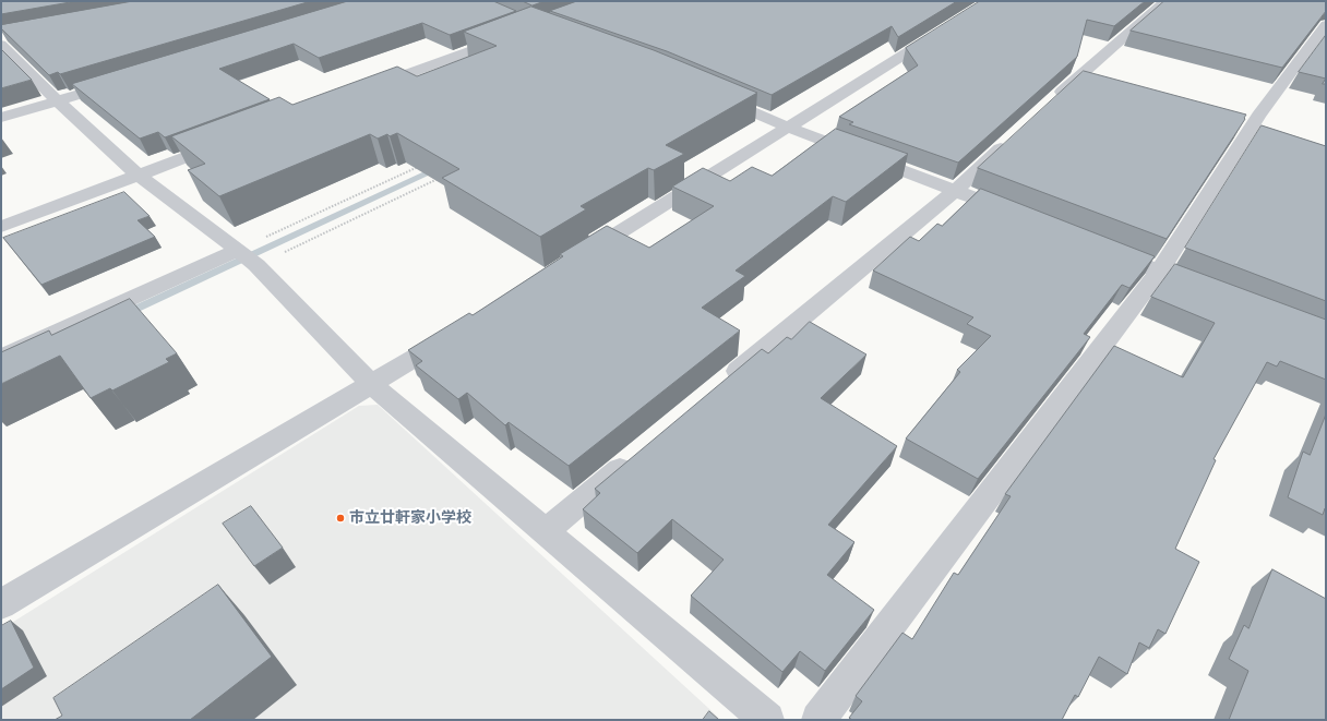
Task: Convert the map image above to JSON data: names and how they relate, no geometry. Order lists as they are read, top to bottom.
{
  "places": ["市立廿軒家小学校"]
}
